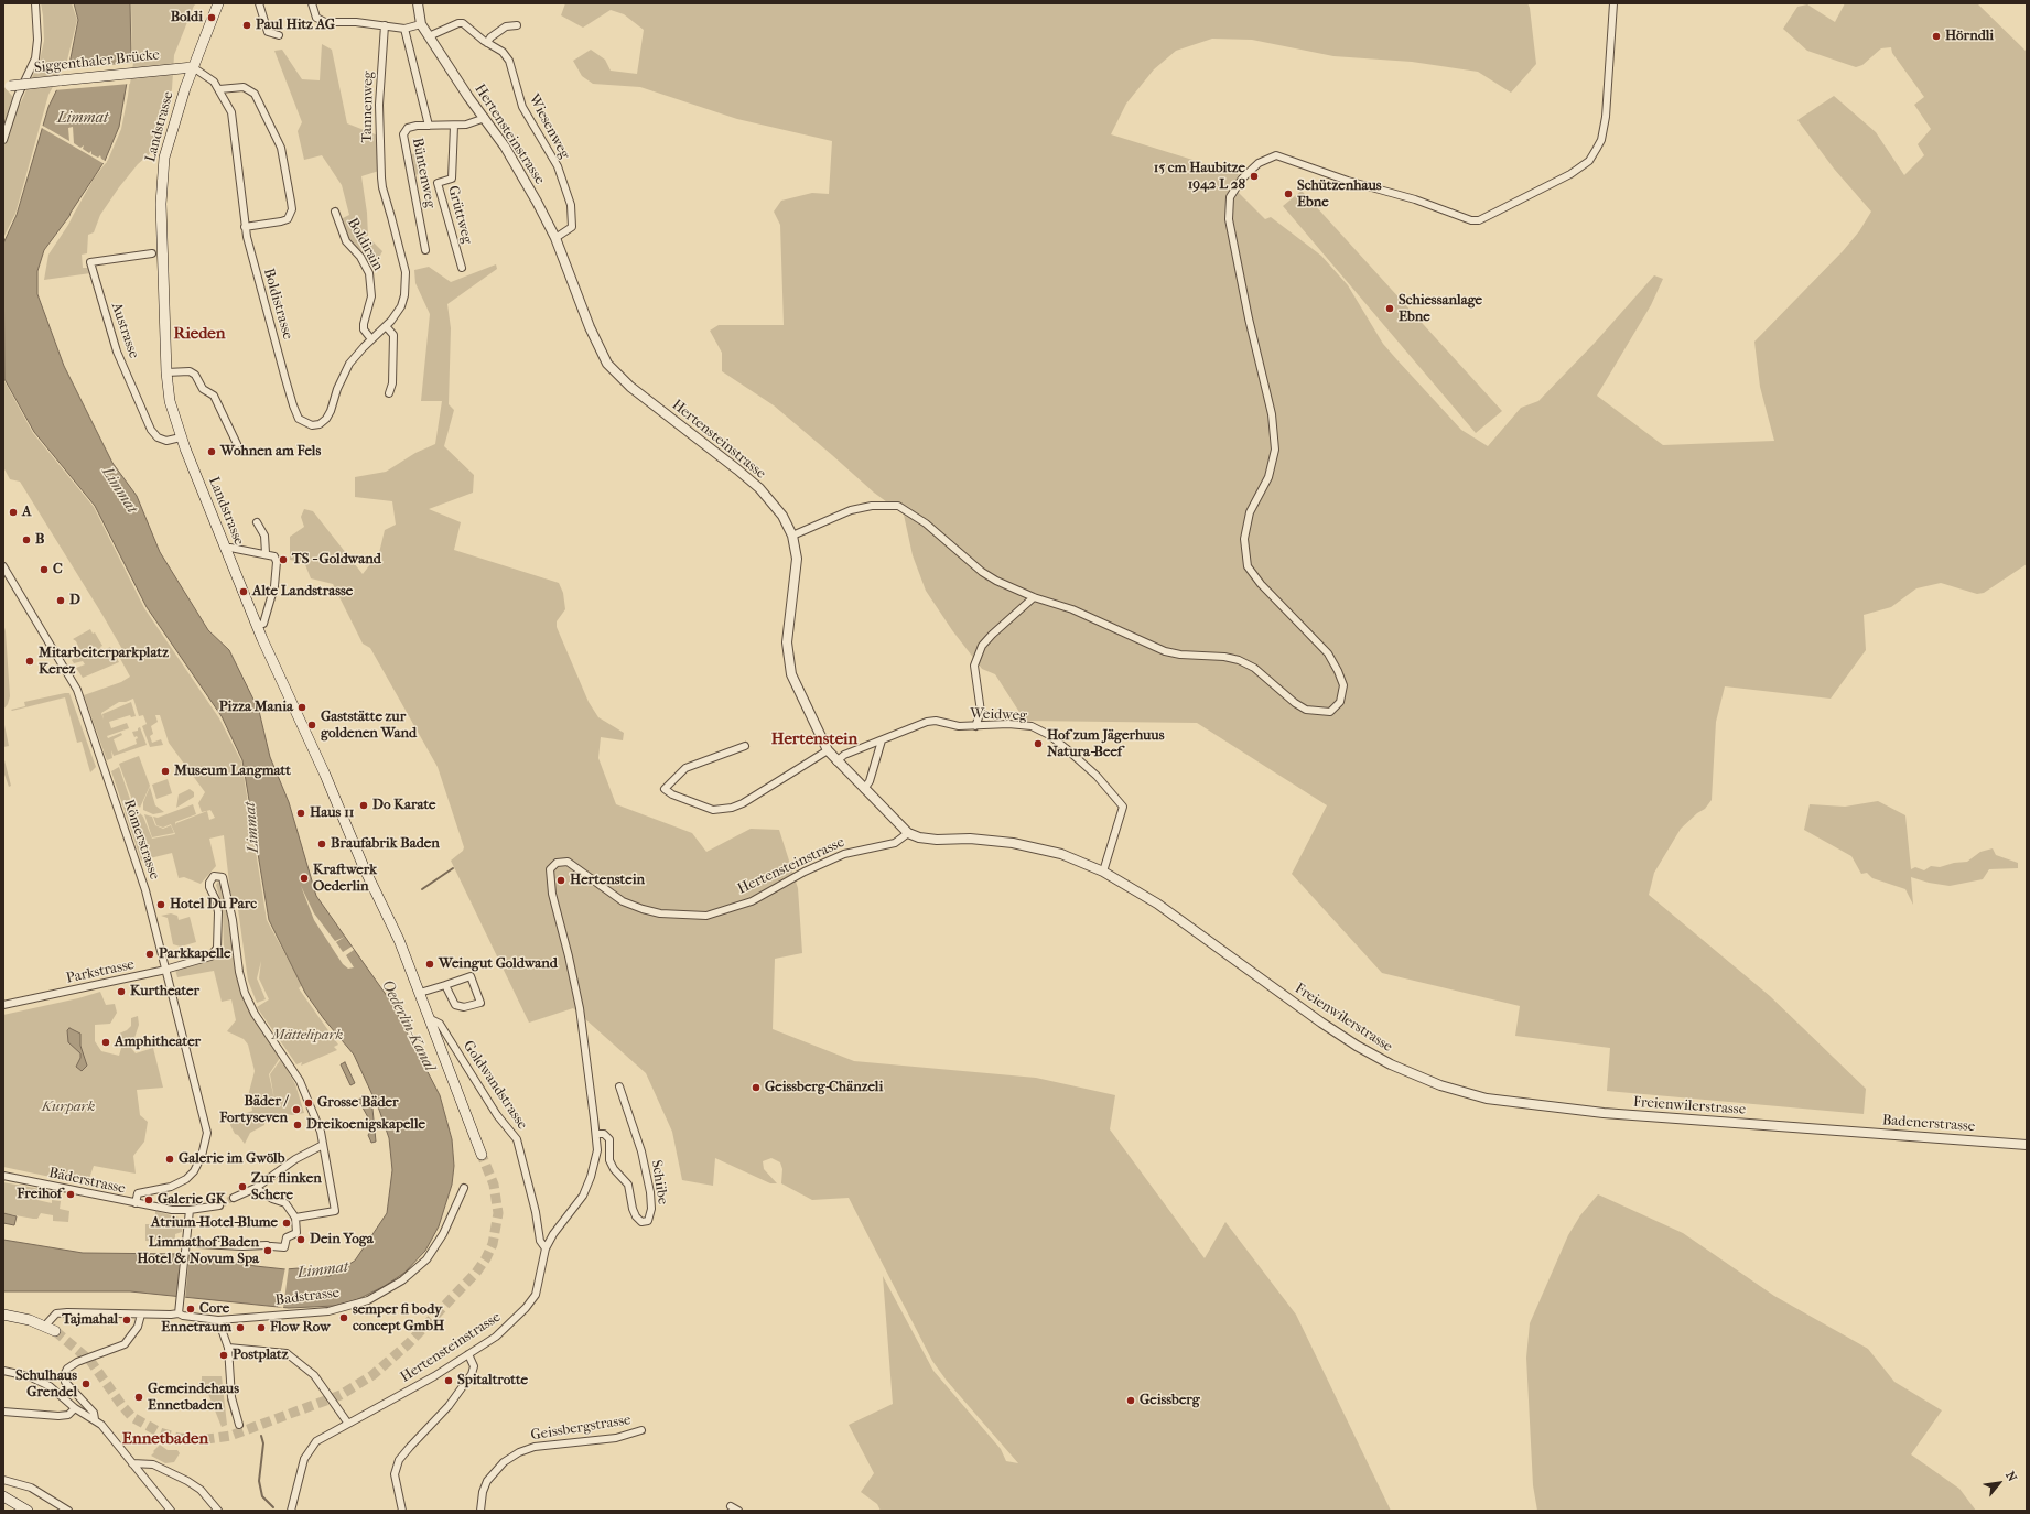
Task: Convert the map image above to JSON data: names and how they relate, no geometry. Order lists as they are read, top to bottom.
{
  "streets": {
    "main road": ["Siggenthaler Brücke", "Landstrasse"],
    "street": [
      "Tannenweg",
      "Wiesenweg",
      "Hertensteinstrasse",
      "Büntenweg",
      "Grüttweg",
      "Boldirain",
      "Boldistrasse",
      "Austrasse",
      "Weidweg",
      "Römerstrasse",
      "Parkstrasse",
      "Freienwilerstrasse",
      "Goldwandstrasse",
      "Badenerstrasse",
      "Bäderstrasse",
      "Schiibe",
      "Badstrasse",
      "Geissbergstrasse"
    ]
  },
  "crossings": [
    ["Siggenthaler Brücke", "Landstrasse"],
    ["Siggenthaler Brücke", "Boldistrasse"],
    ["Tannenweg", "Boldistrasse"],
    ["Landstrasse", "Boldistrasse"],
    ["Landstrasse", "Austrasse"],
    ["Wiesenweg", "Hertensteinstrasse"],
    ["Hertensteinstrasse", "Büntenweg"],
    ["Hertensteinstrasse", "Weidweg"],
    ["Hertensteinstrasse", "Freienwilerstrasse"],
    ["Hertensteinstrasse", "Goldwandstrasse"],
    ["Hertensteinstrasse", "Schiibe"],
    ["Büntenweg", "Grüttweg"],
    ["Boldirain", "Boldistrasse"],
    ["Weidweg", "Freienwilerstrasse"],
    ["Römerstrasse", "Parkstrasse"],
    ["Römerstrasse", "Bäderstrasse"],
    ["Freienwilerstrasse", "Badenerstrasse"]
  ],
  "districts": ["Rieden", "Hertenstein", "Ennetbaden"],
  "water": ["Limmat", "Oederlin-Kanal"],
  "parks": ["Mättelipark", "Kurpark"],
  "places": [
    "Boldi",
    "Paul Hitz AG",
    "Hörndli",
    "15 cm Haubitze 1942 L 28",
    "Schützenhaus Ebne",
    "Schiessanlage Ebne",
    "Wohnen am Fels",
    "A",
    "B",
    "TS - Goldwand",
    "C",
    "Alte Landstrasse",
    "D",
    "Mitarbeiterparkplatz Kerez",
    "Pizza Mania",
    "Gaststätte zur goldenen Wand",
    "Hof zum Jägerhuus Natura-Beef",
    "Museum Langmatt",
    "Do Karate",
    "Haus 11",
    "Braufabrik Baden",
    "Kraftwerk Oederlin",
    "Hertenstein",
    "Hotel Du Parc",
    "Parkkapelle",
    "Weingut Goldwand",
    "Kurtheater",
    "Amphitheater",
    "Geissberg-Chänzeli",
    "Grosse Bäder",
    "Bäder / Fortyseven",
    "Dreikoenigskapelle",
    "Galerie im Gwölb",
    "Zur flinken Schere",
    "Freihof",
    "Galerie GK",
    "Atrium-Hotel-Blume",
    "Dein Yoga",
    "Limmathof Baden Hotel & Novum Spa",
    "Core",
    "semper fi body concept GmbH",
    "Tajmahal",
    "Ennetraum",
    "Flow Row",
    "Postplatz",
    "Spitaltrotte",
    "Schulhaus Grendel",
    "Gemeindehaus Ennetbaden",
    "Geissberg"
  ],
  "north": "top right"
}
